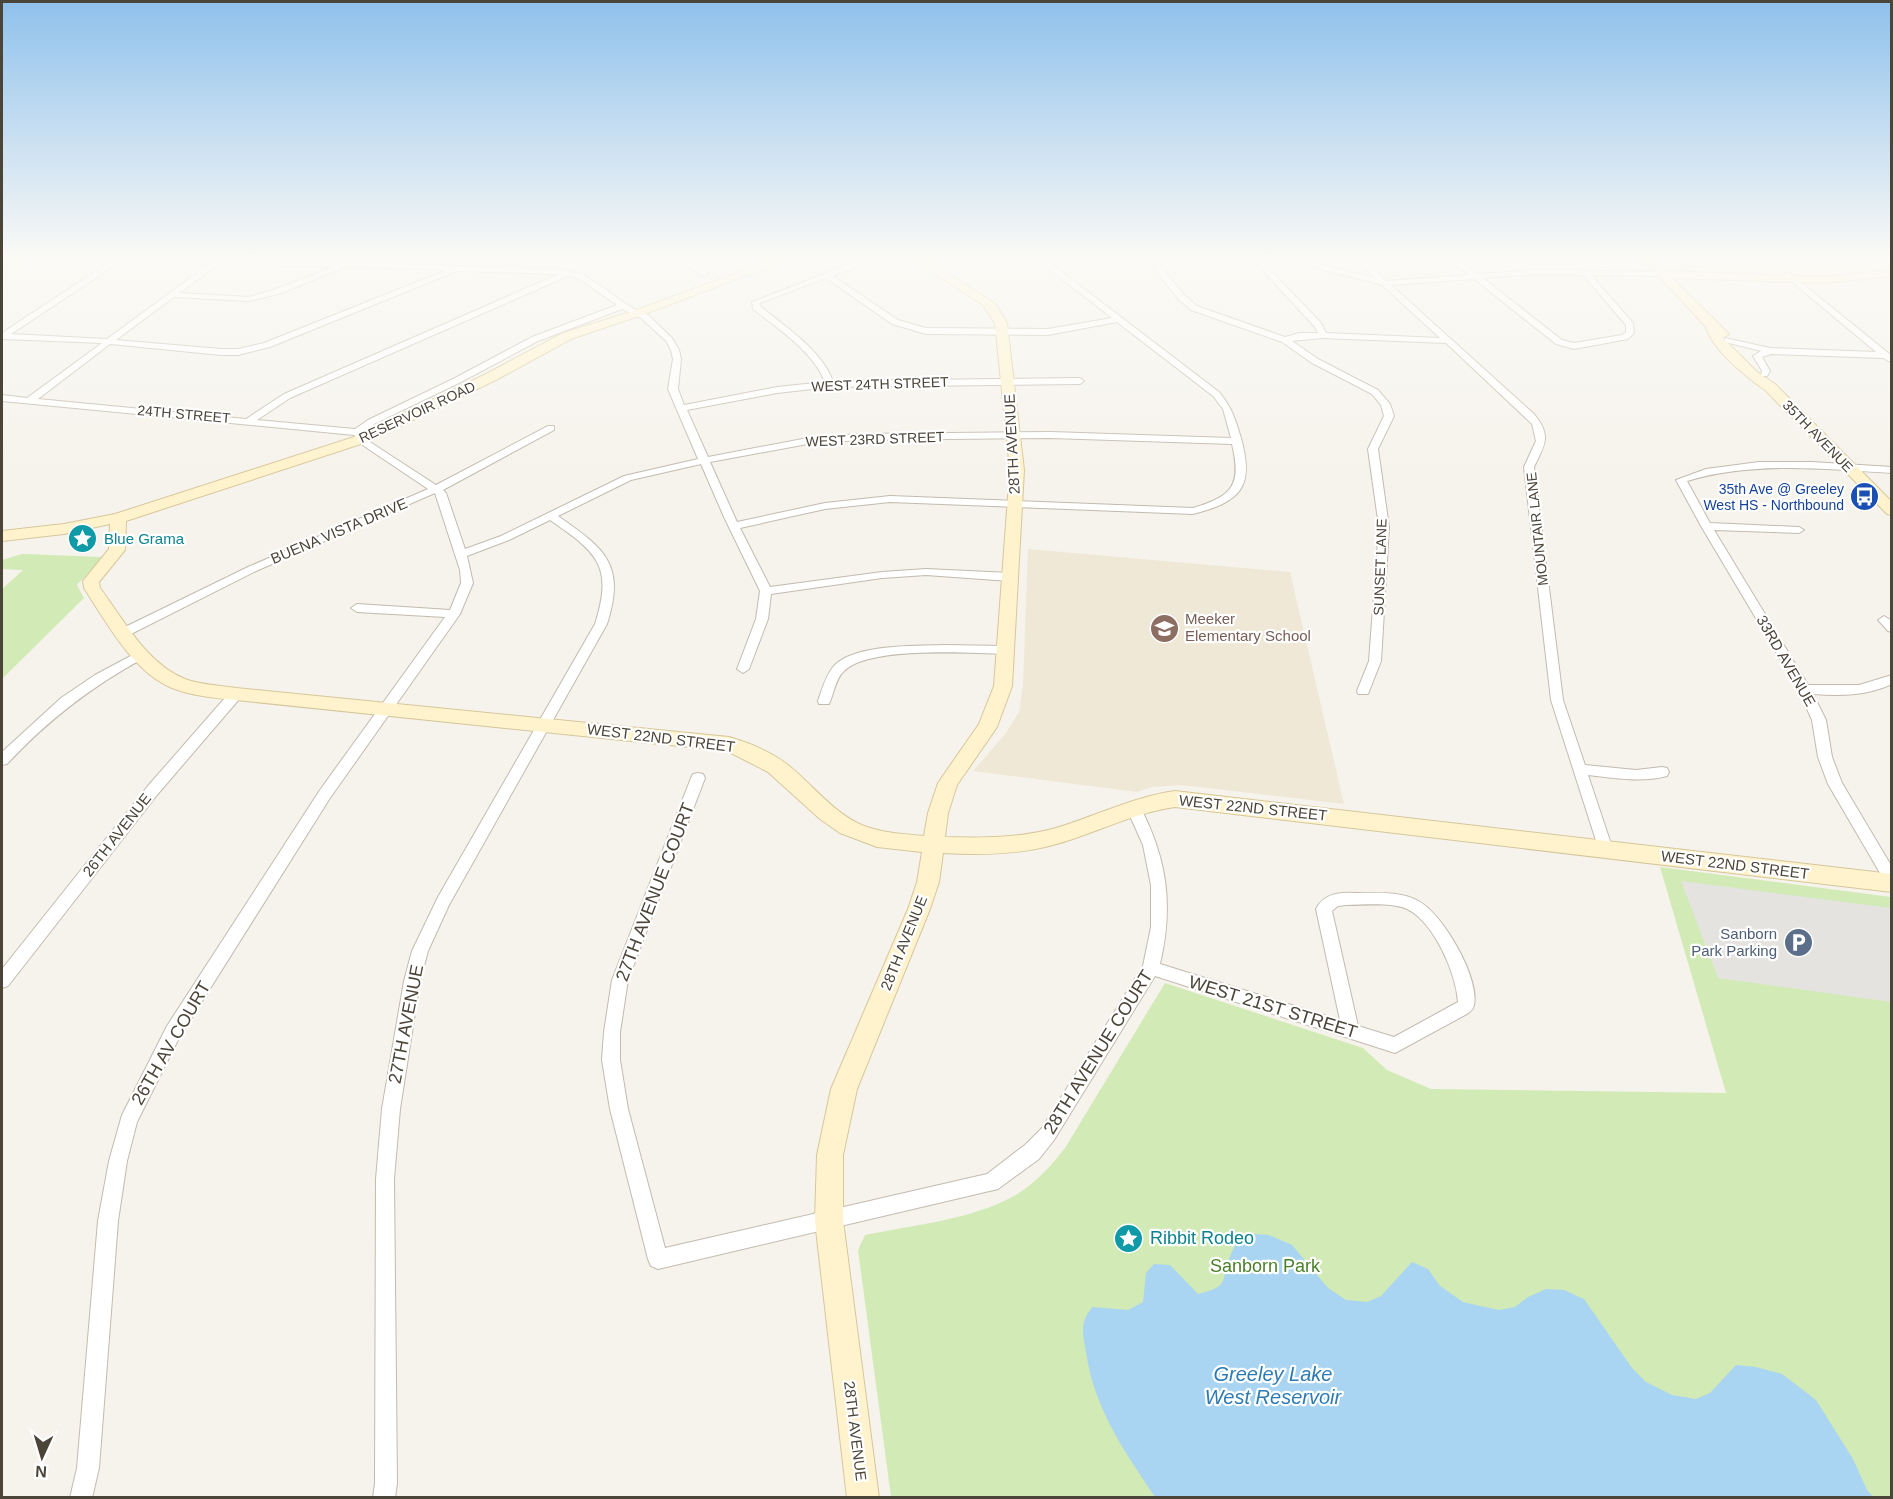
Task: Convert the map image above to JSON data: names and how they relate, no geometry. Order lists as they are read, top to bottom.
{
  "streets": {
    "street": [
      "WEST 24TH STREET",
      "RESERVOIR ROAD",
      "24TH STREET",
      "35TH AVENUE",
      "WEST 23RD STREET",
      "28TH AVENUE",
      "MOUNTAIR LANE",
      "BUENA VISTA DRIVE",
      "SUNSET LANE",
      "33RD AVENUE",
      "WEST 22ND STREET",
      "26TH AVENUE",
      "27TH AVENUE COURT",
      "WEST 21ST STREET",
      "27TH AVENUE",
      "26TH AV COURT",
      "28TH AVENUE COURT"
    ]
  },
  "crossings": [
    ["WEST 24TH STREET", "28TH AVENUE"],
    ["RESERVOIR ROAD", "24TH STREET"],
    ["RESERVOIR ROAD", "WEST 22ND STREET"],
    ["35TH AVENUE", "33RD AVENUE"],
    ["WEST 23RD STREET", "28TH AVENUE"],
    ["WEST 23RD STREET", "27TH AVENUE"],
    ["WEST 23RD STREET", "26TH AV COURT"],
    ["28TH AVENUE", "WEST 22ND STREET"],
    ["28TH AVENUE", "27TH AVENUE COURT"],
    ["28TH AVENUE", "28TH AVENUE COURT"],
    ["MOUNTAIR LANE", "WEST 22ND STREET"],
    ["BUENA VISTA DRIVE", "WEST 22ND STREET"],
    ["BUENA VISTA DRIVE", "26TH AV COURT"],
    ["33RD AVENUE", "WEST 22ND STREET"],
    ["WEST 22ND STREET", "26TH AVENUE"],
    ["WEST 22ND STREET", "27TH AVENUE"],
    ["WEST 22ND STREET", "26TH AV COURT"],
    ["WEST 22ND STREET", "28TH AVENUE COURT"],
    ["27TH AVENUE COURT", "28TH AVENUE COURT"],
    ["WEST 21ST STREET", "28TH AVENUE COURT"]
  ],
  "water": ["Greeley Lake West Reservoir"],
  "parks": ["Sanborn Park"],
  "places": {
    "bus stop": ["35th Ave @ Greeley West HS - Northbound"],
    "place": ["Blue Grama", "Ribbit Rodeo"],
    "school or university": ["Meeker Elementary School"],
    "parking": ["Sanborn Park Parking"]
  },
  "north": "bottom"
}
